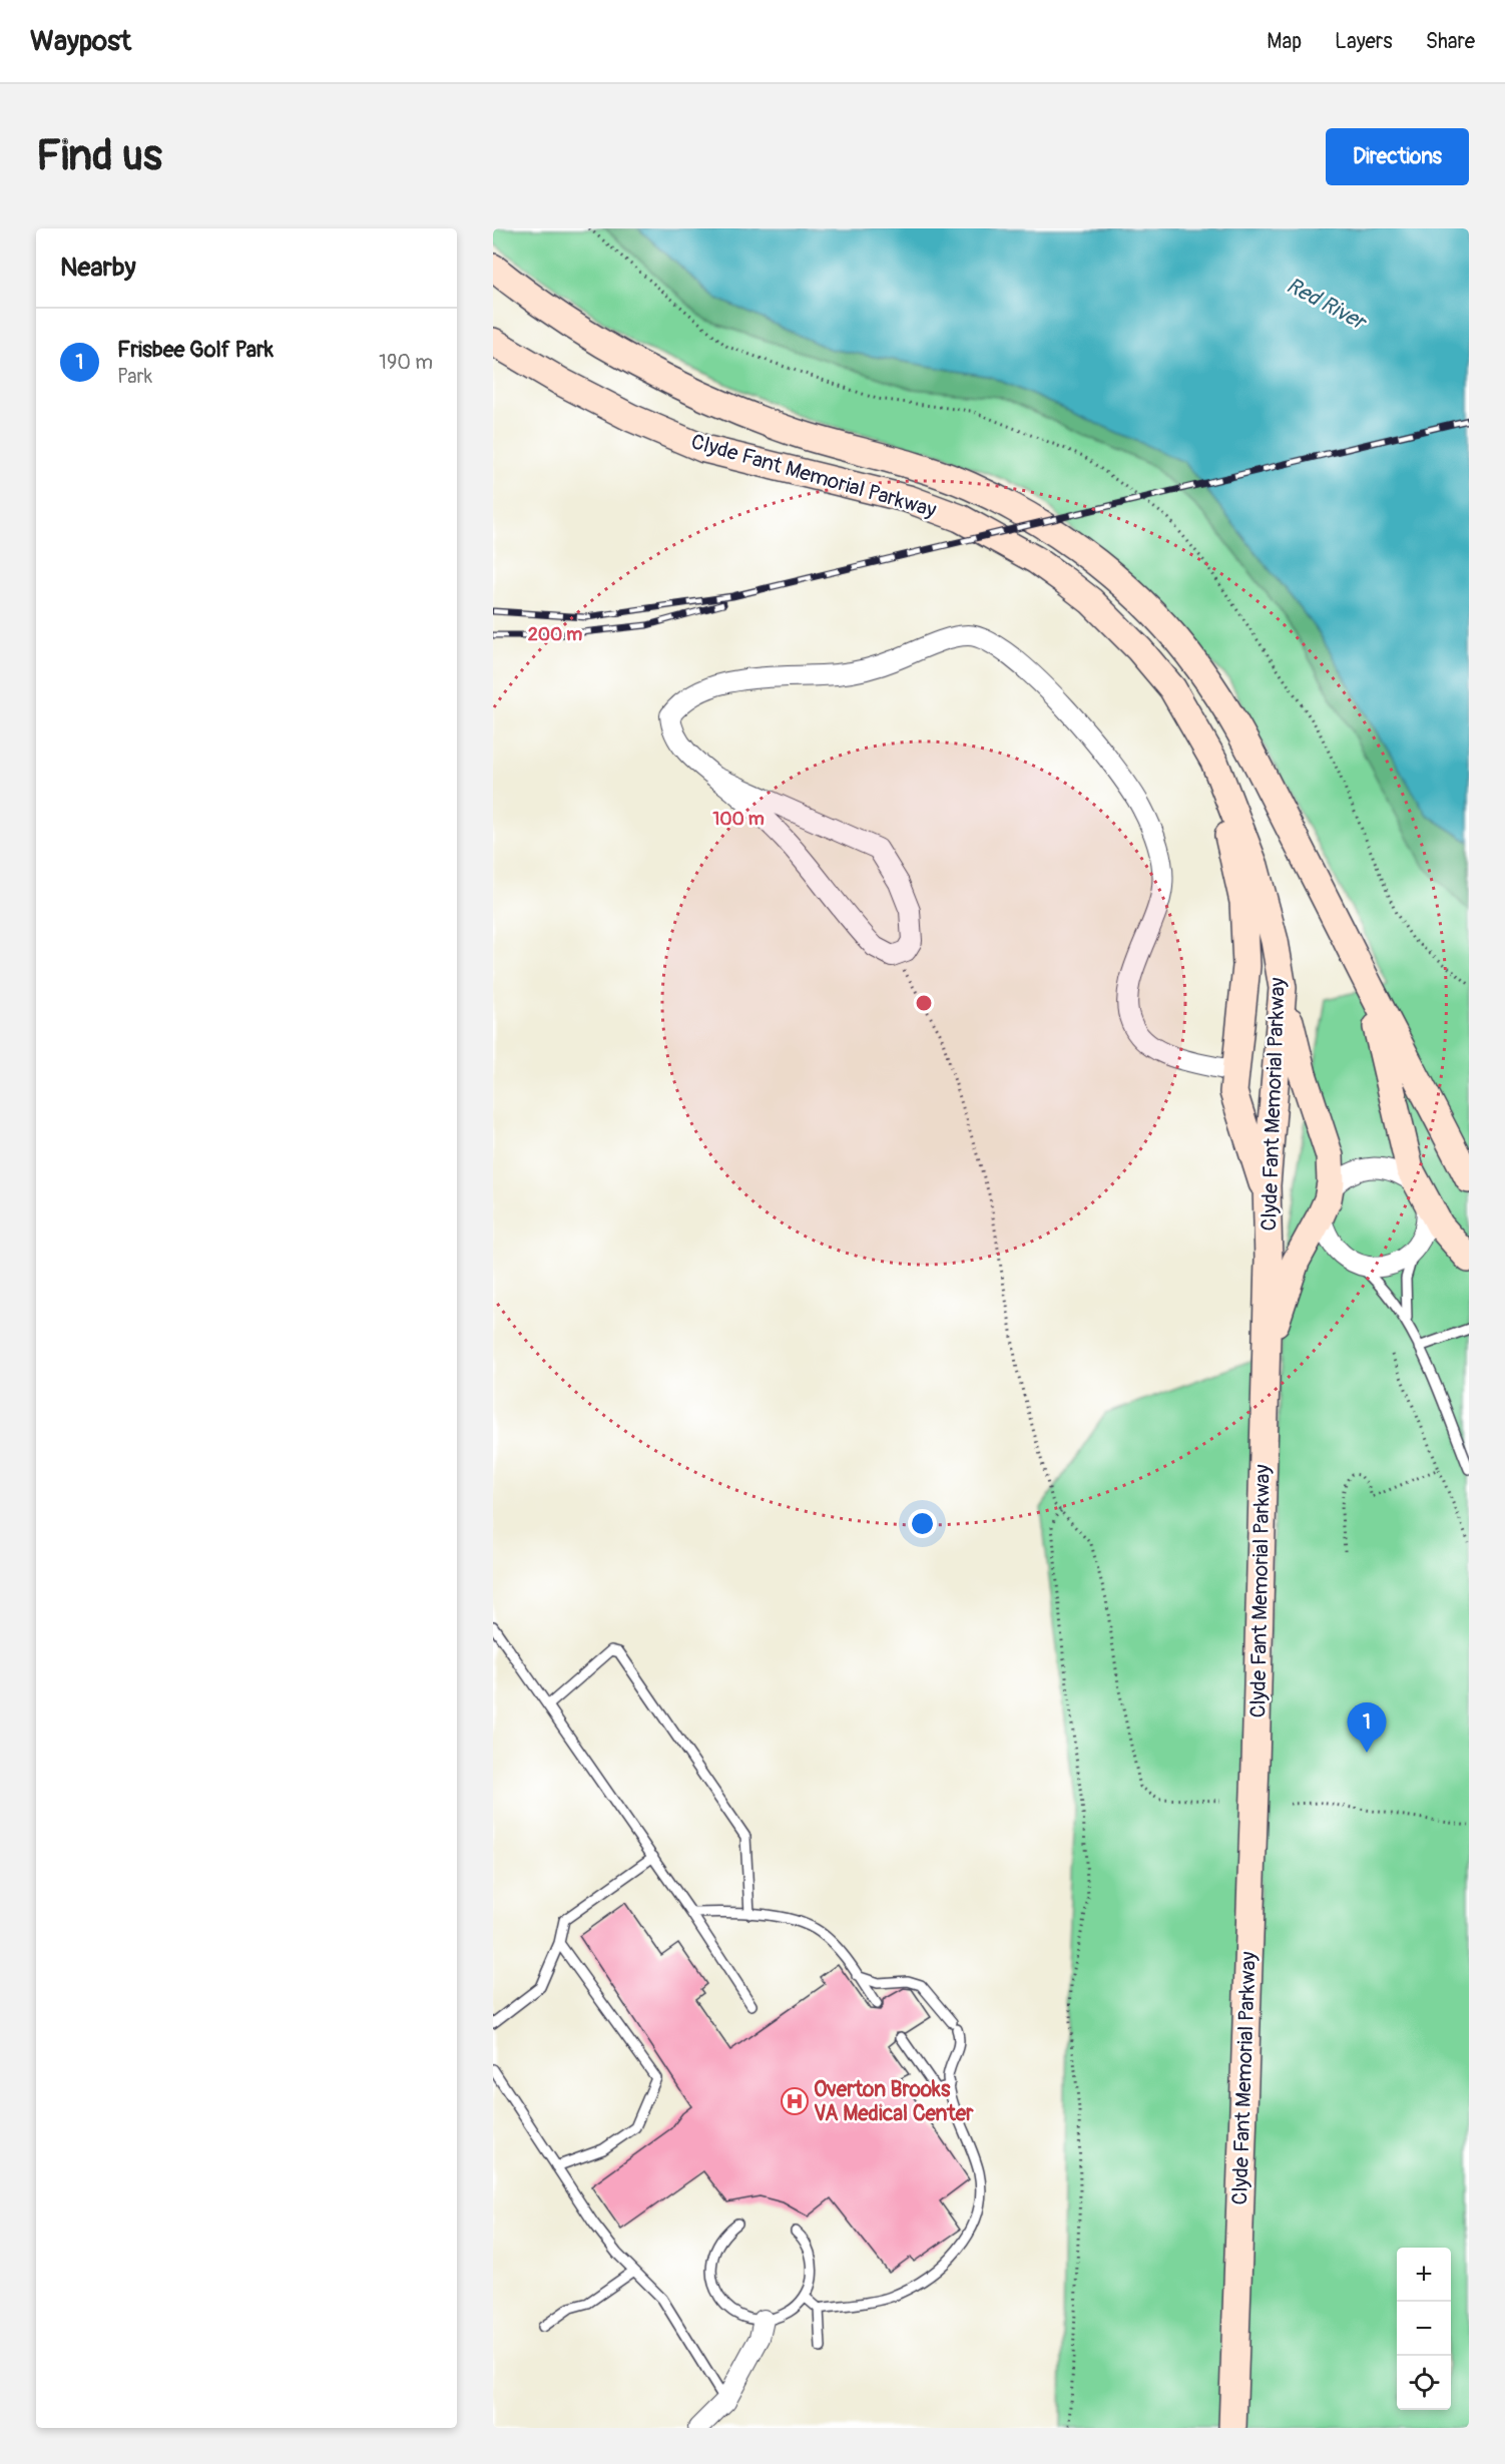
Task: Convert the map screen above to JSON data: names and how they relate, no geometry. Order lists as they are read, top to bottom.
{
  "streets": {
    "main road": ["Clyde Fant Memorial Parkway"]
  },
  "water": ["Red River"],
  "places": {
    "hospital": ["Overton Brooks VA Medical Center"]
  },
  "page": {
    "header": "Waypost",
    "nav": ["Map", "Layers", "Share"],
    "buttons": "Directions",
    "title": "Find us",
    "heading": "Nearby",
    "list": [
      {
        "mark": "1",
        "name": "Frisbee Golf Park",
        "note": "Park",
        "value": "190 m"
      }
    ],
    "pins": "1",
    "map_buttons": ["+", "−"]
  },
  "rings": ["200 m", "100 m"]
}
